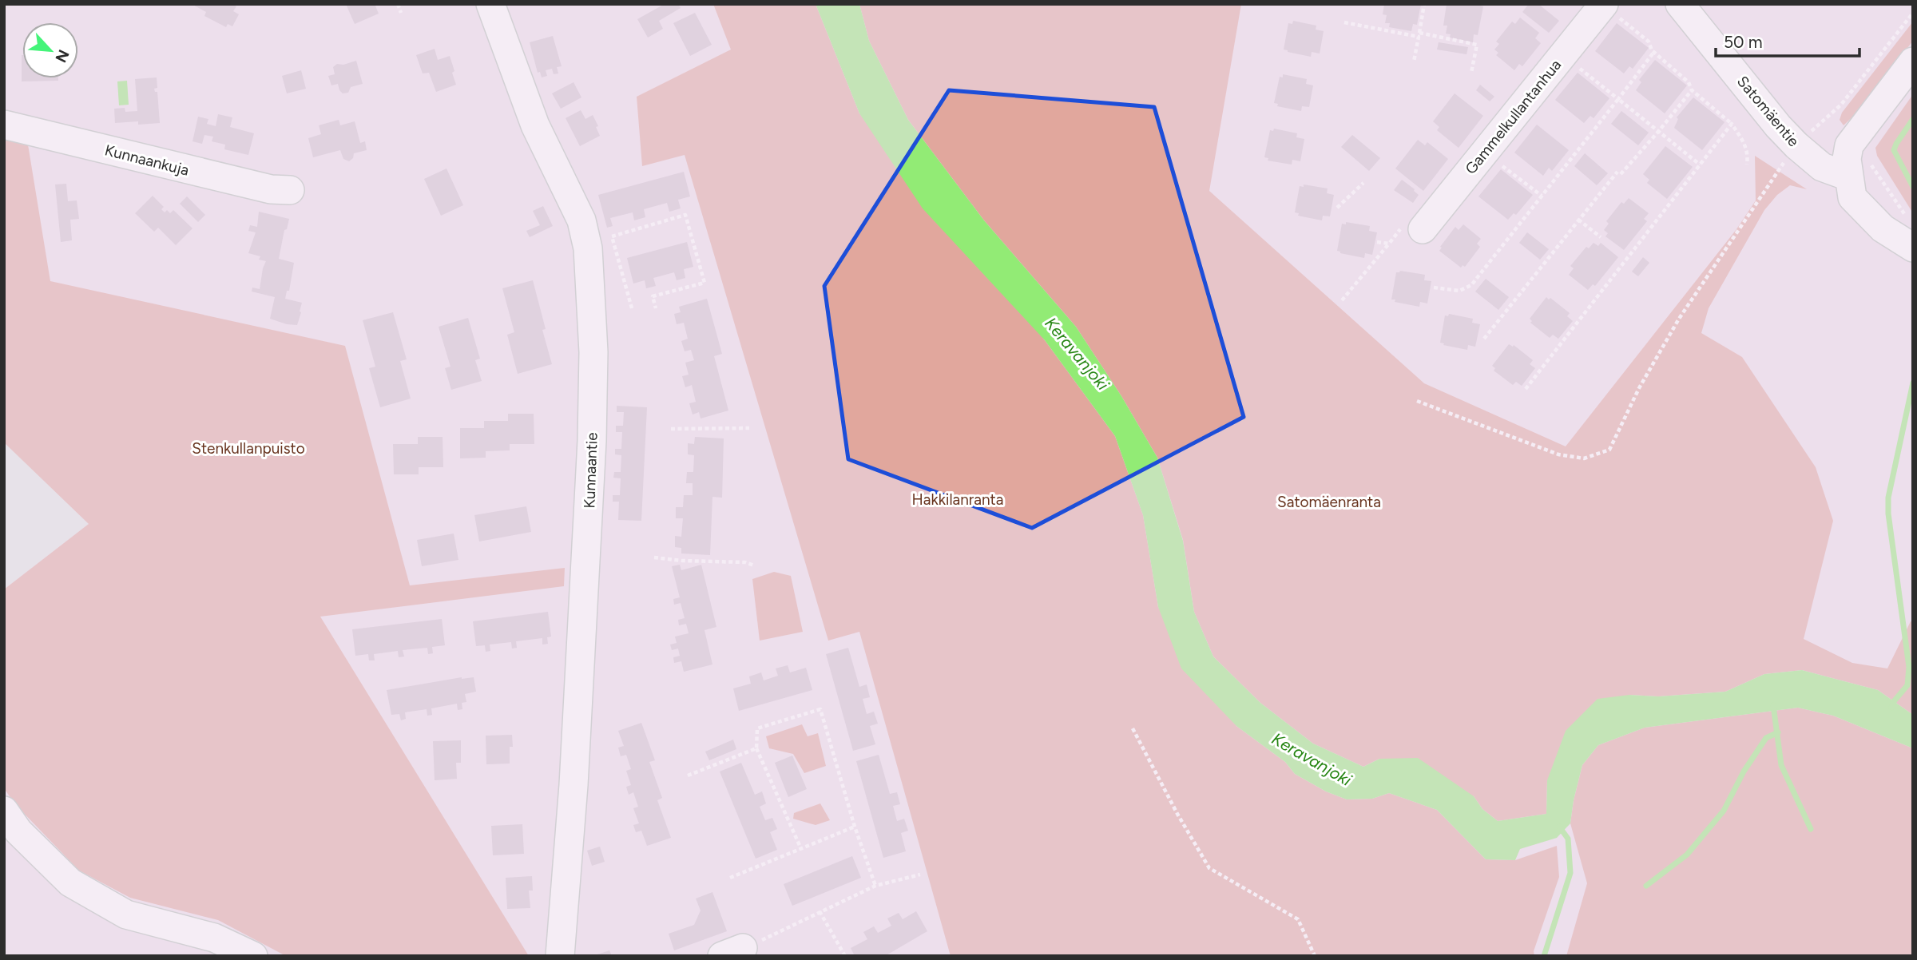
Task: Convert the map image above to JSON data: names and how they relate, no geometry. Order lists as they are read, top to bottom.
{
  "streets": {
    "street": [
      "Satomäentie",
      "Gammelkullantanhua",
      "Kunnaankuja",
      "Kunnaantie"
    ]
  },
  "water": ["Keravanjoki"],
  "parks": ["Stenkullanpuisto", "Hakkilanranta", "Satomäenranta"],
  "scale_bar": "50 m",
  "north": "bottom right"
}
